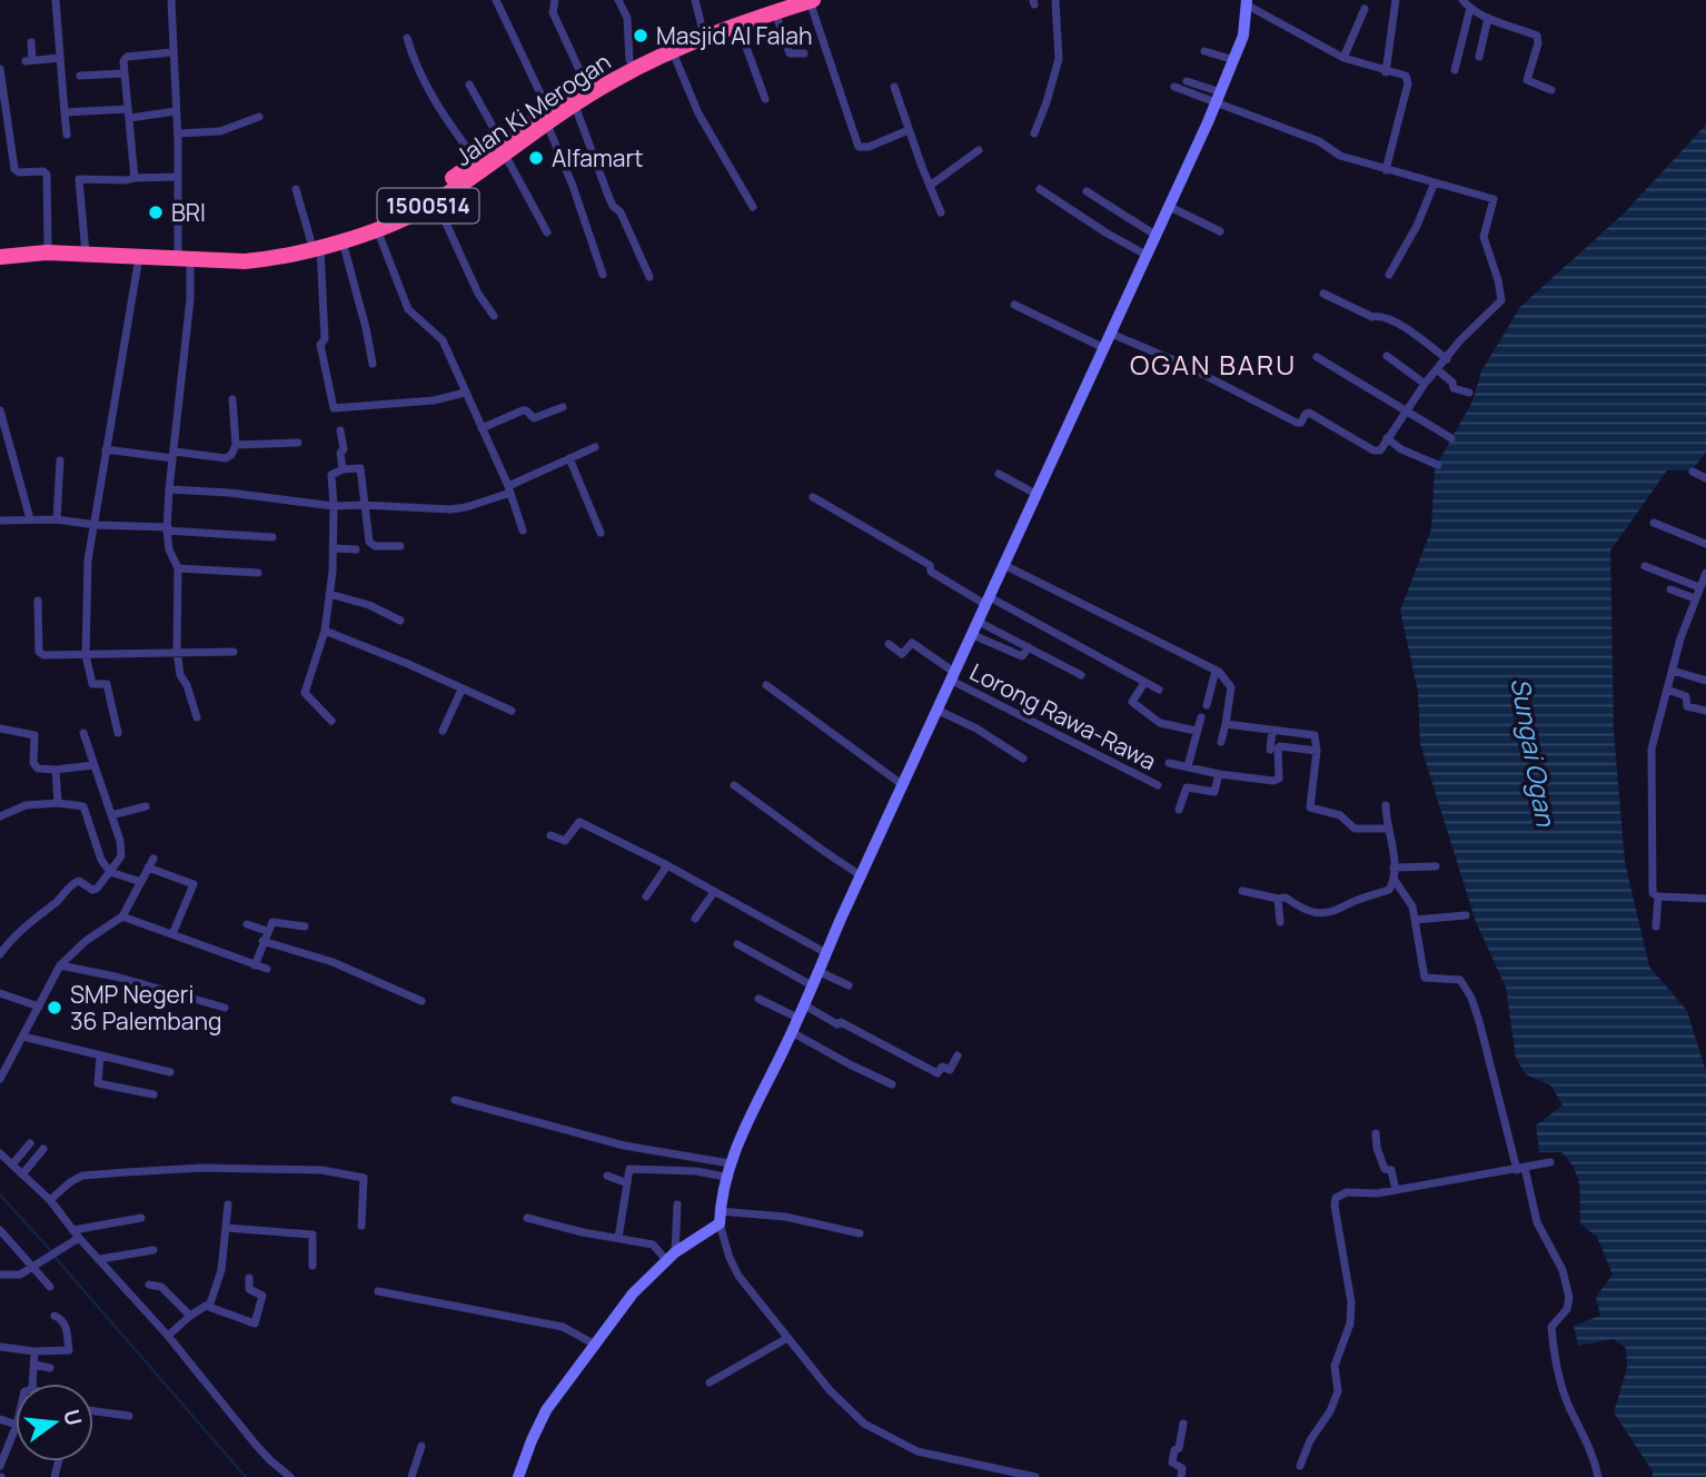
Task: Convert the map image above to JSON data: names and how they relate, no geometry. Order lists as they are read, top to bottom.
{
  "streets": {
    "highway": ["Jalan Ki Merogan", "1500514"],
    "street": ["Lorong Rawa-Rawa"]
  },
  "districts": ["OGAN BARU"],
  "water": ["Sungai Ogan"],
  "places": [
    "Masjid Al Falah",
    "Alfamart",
    "BRI",
    "SMP Negeri 36 Palembang"
  ],
  "north": "right"
}
